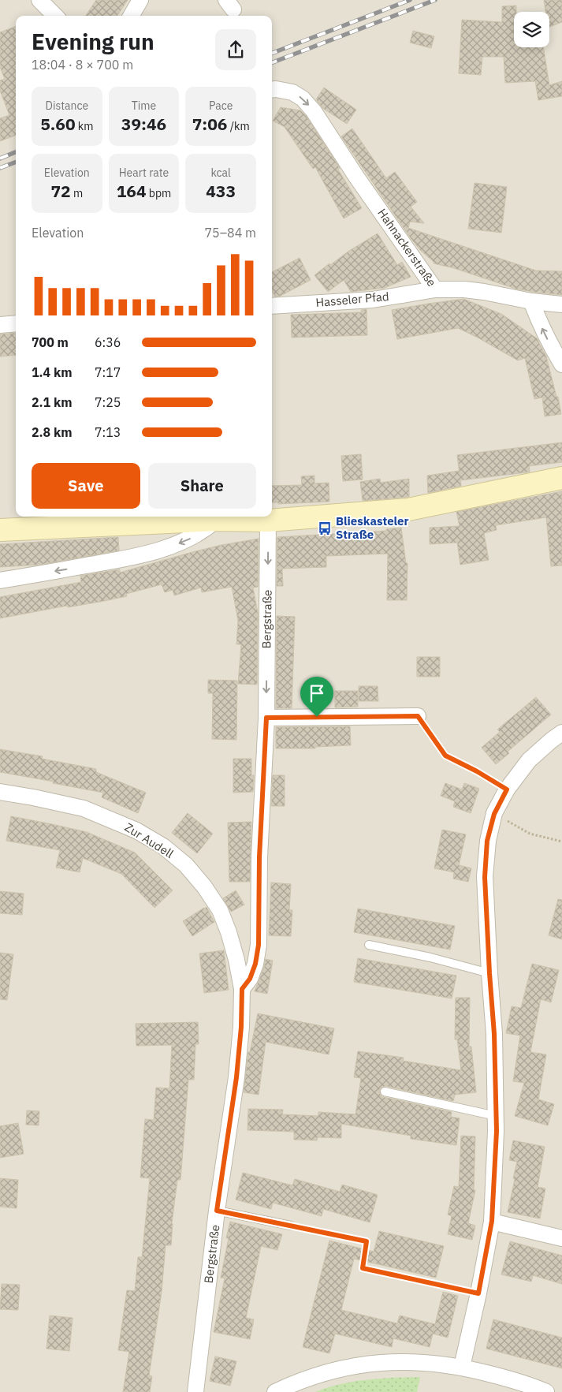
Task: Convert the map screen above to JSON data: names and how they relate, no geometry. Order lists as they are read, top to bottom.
{
  "streets": {
    "street": [
      "Hahnackerstraße",
      "Hasseler Pfad",
      "Bergstraße",
      "Zur Audell"
    ]
  },
  "crossings": [
    ["Hahnackerstraße", "Hasseler Pfad"],
    ["Bergstraße", "Zur Audell"]
  ],
  "one_way": ["Hahnackerstraße"],
  "places": {
    "bus stop": ["Blieskasteler Straße"]
  },
  "page": {
    "heading": ["Evening run", "18:04 · 8 × 700 m"],
    "stats": [
      ["Distance", "5.60 km"],
      ["Time", "39:46"],
      ["Pace", "7:06 /km"],
      ["Elevation", "72 m"],
      ["Heart rate", "164 bpm"],
      ["kcal", "433"]
    ],
    "chart": ["Elevation", "75–84 m"],
    "list": [
      {
        "name": "700 m",
        "note": "6:36"
      },
      {
        "name": "1.4 km",
        "note": "7:17"
      },
      {
        "name": "2.1 km",
        "note": "7:25"
      },
      {
        "name": "2.8 km",
        "note": "7:13"
      }
    ],
    "buttons": ["Save", "Share"]
  }
}
